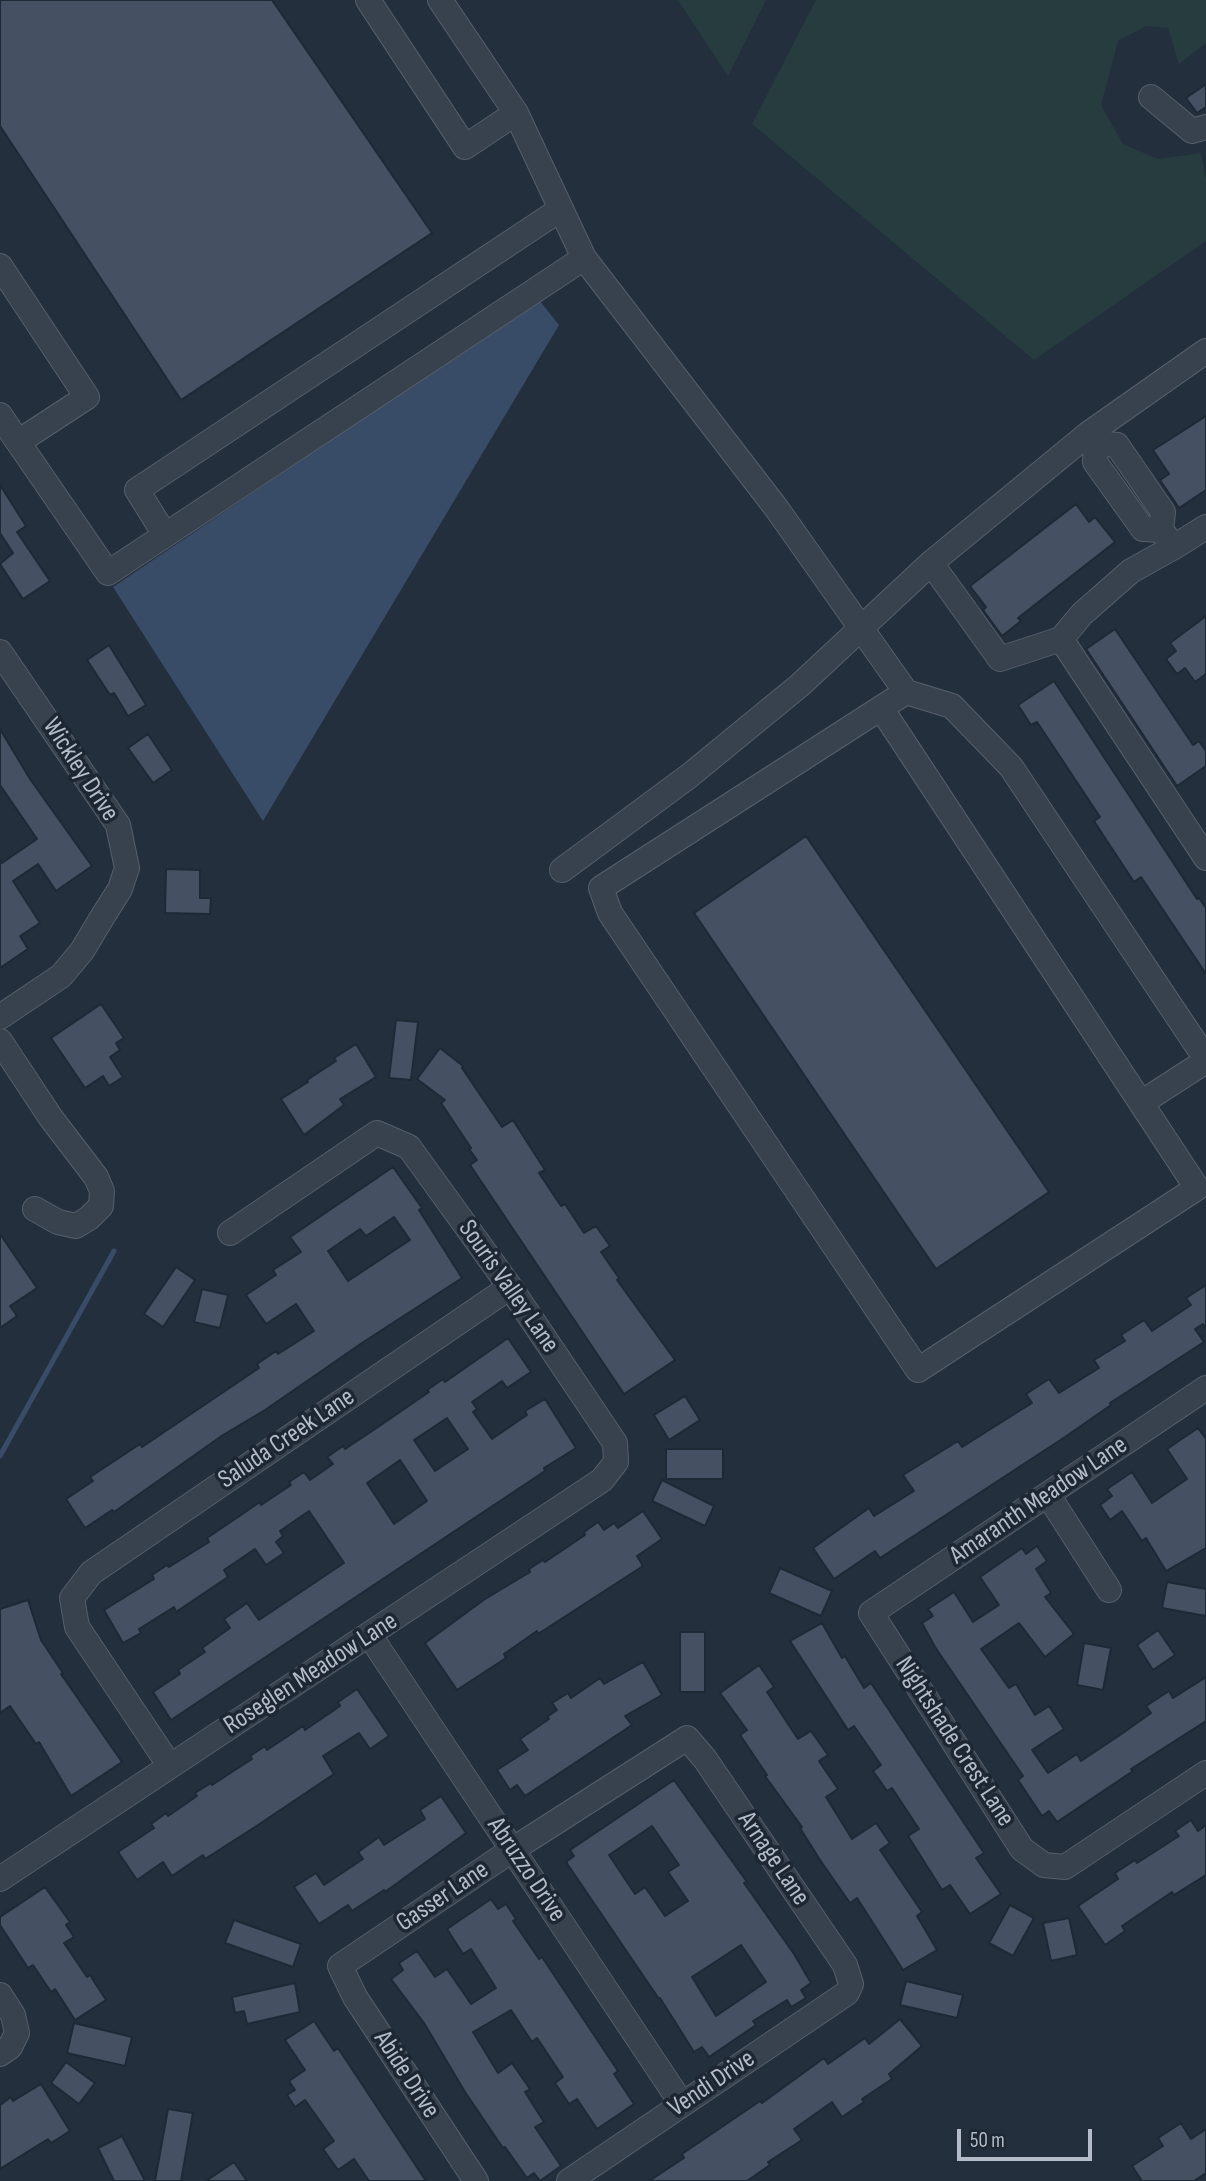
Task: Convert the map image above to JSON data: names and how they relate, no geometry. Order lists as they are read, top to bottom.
{
  "streets": {
    "street": [
      "Wickley Drive",
      "Souris Valley Lane",
      "Saluda Creek Lane",
      "Amaranth Meadow Lane",
      "Roseglen Meadow Lane",
      "Nightshade Crest Lane",
      "Arnage Lane",
      "Abruzzo Drive",
      "Gasser Lane",
      "Abide Drive",
      "Vendi Drive"
    ]
  },
  "crossings": [
    ["Souris Valley Lane", "Saluda Creek Lane"],
    ["Souris Valley Lane", "Roseglen Meadow Lane"],
    ["Saluda Creek Lane", "Roseglen Meadow Lane"],
    ["Amaranth Meadow Lane", "Nightshade Crest Lane"],
    ["Roseglen Meadow Lane", "Abruzzo Drive"],
    ["Arnage Lane", "Gasser Lane"],
    ["Arnage Lane", "Vendi Drive"],
    ["Abruzzo Drive", "Gasser Lane"],
    ["Abruzzo Drive", "Vendi Drive"],
    ["Gasser Lane", "Abide Drive"]
  ],
  "scale_bar": "50 m"
}
